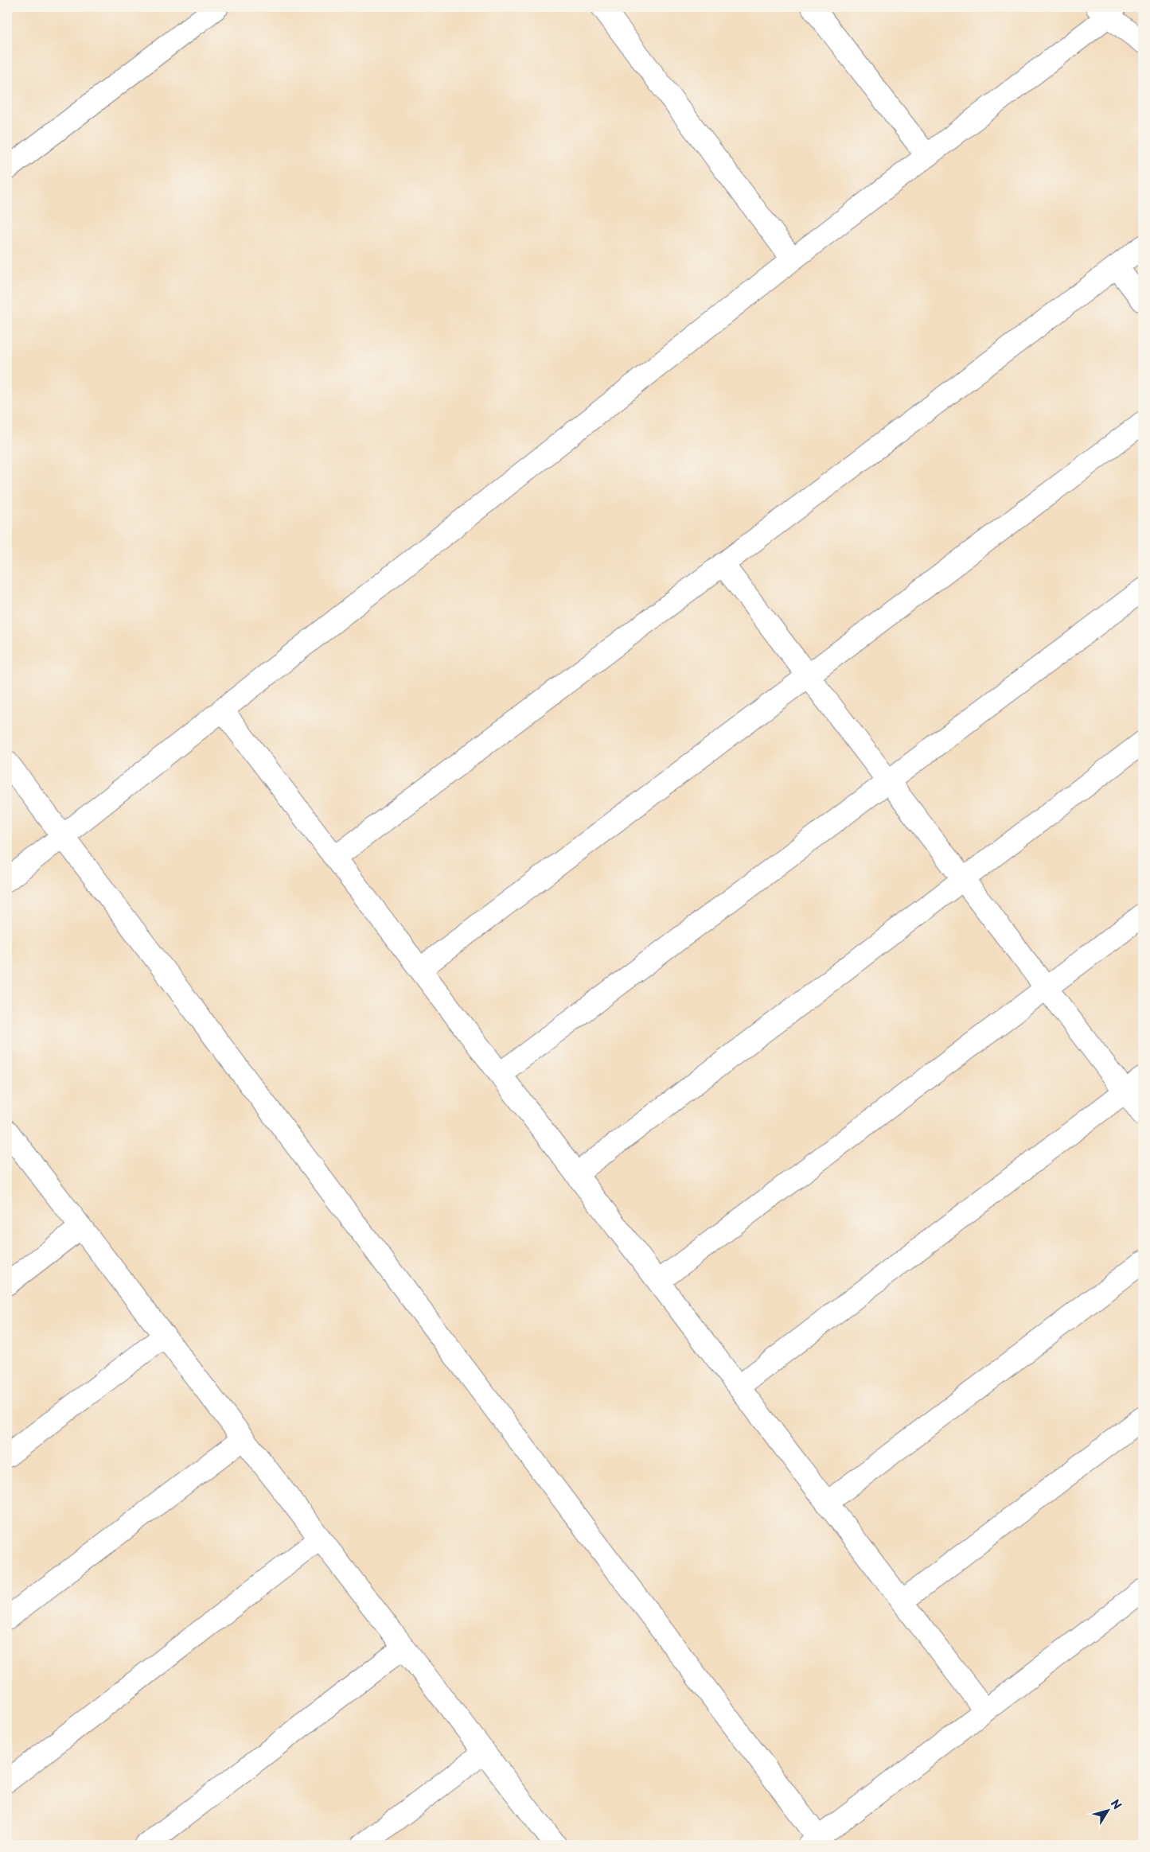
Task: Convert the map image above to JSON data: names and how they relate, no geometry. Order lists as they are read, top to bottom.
{
  "north": "top right"
}
